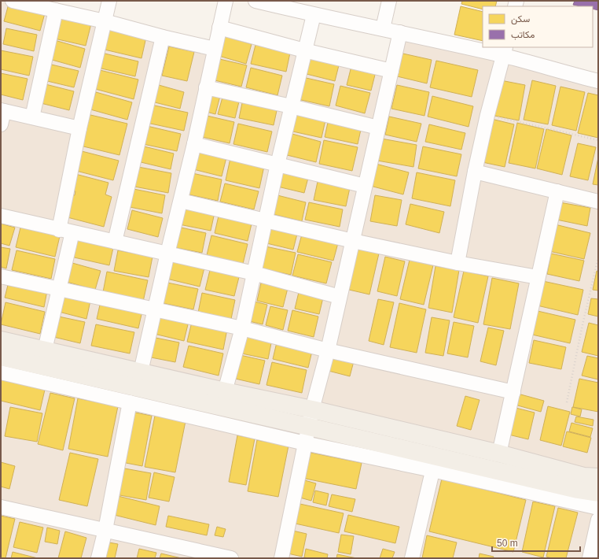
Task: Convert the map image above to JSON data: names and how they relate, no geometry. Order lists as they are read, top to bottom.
{
  "legend": ["سكن", "مكاتب"],
  "scale_bar": "50 m"
}
